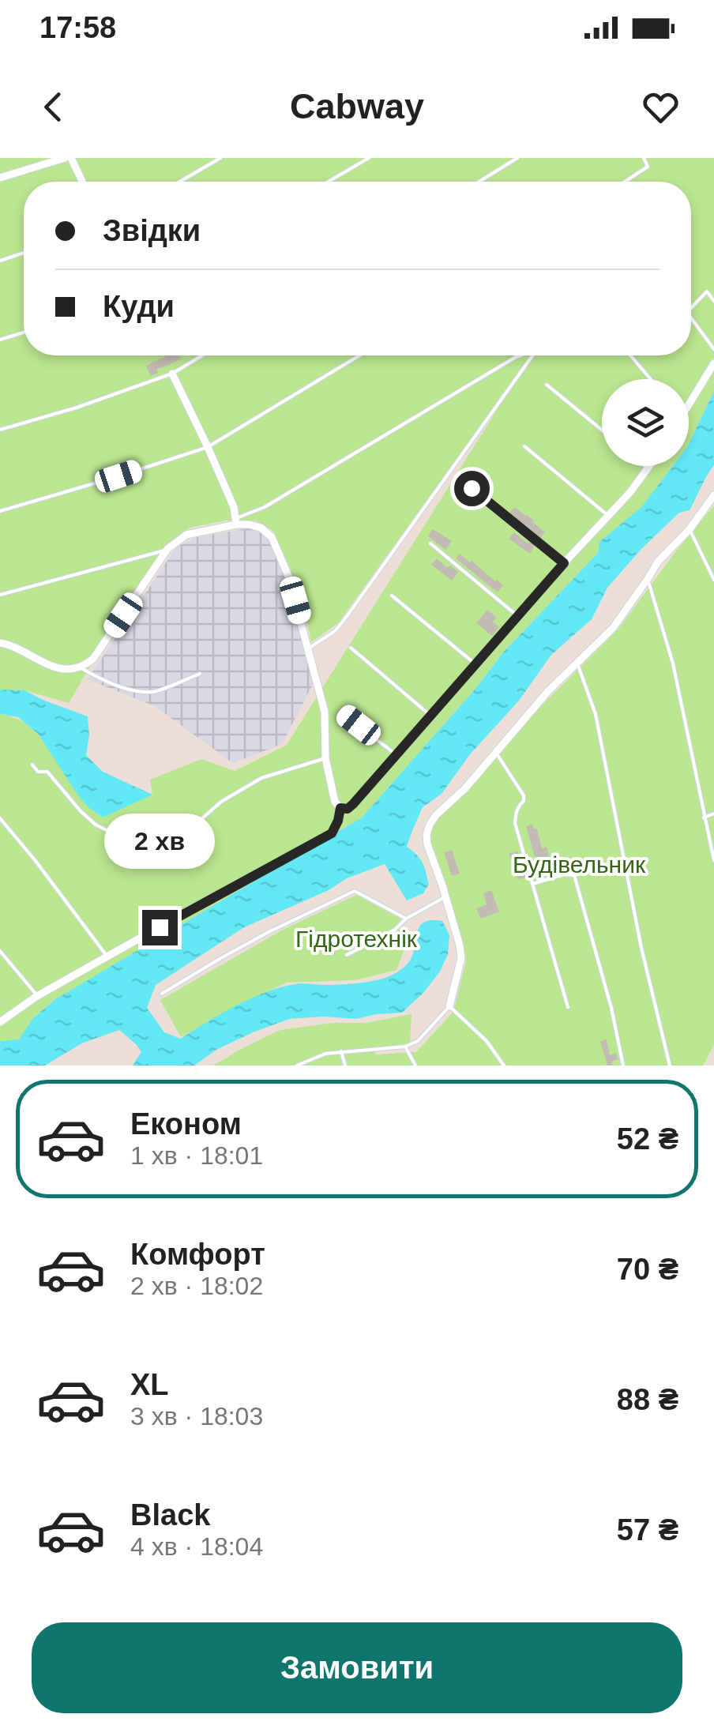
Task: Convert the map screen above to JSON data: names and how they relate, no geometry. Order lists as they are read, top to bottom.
{
  "parks": ["Будівельник", "Гідротехнік"],
  "page": {
    "status": "17:58",
    "header": "Cabway",
    "banner": ["Звідки", "Куди"],
    "bubble": "2 хв",
    "list": [
      {
        "name": "Економ",
        "note": "1 хв · 18:01",
        "value": "52 ₴"
      },
      {
        "name": "Комфорт",
        "note": "2 хв · 18:02",
        "value": "70 ₴"
      },
      {
        "name": "XL",
        "note": "3 хв · 18:03",
        "value": "88 ₴"
      },
      {
        "name": "Black",
        "note": "4 хв · 18:04",
        "value": "57 ₴"
      }
    ],
    "buttons": "Замовити"
  }
}
